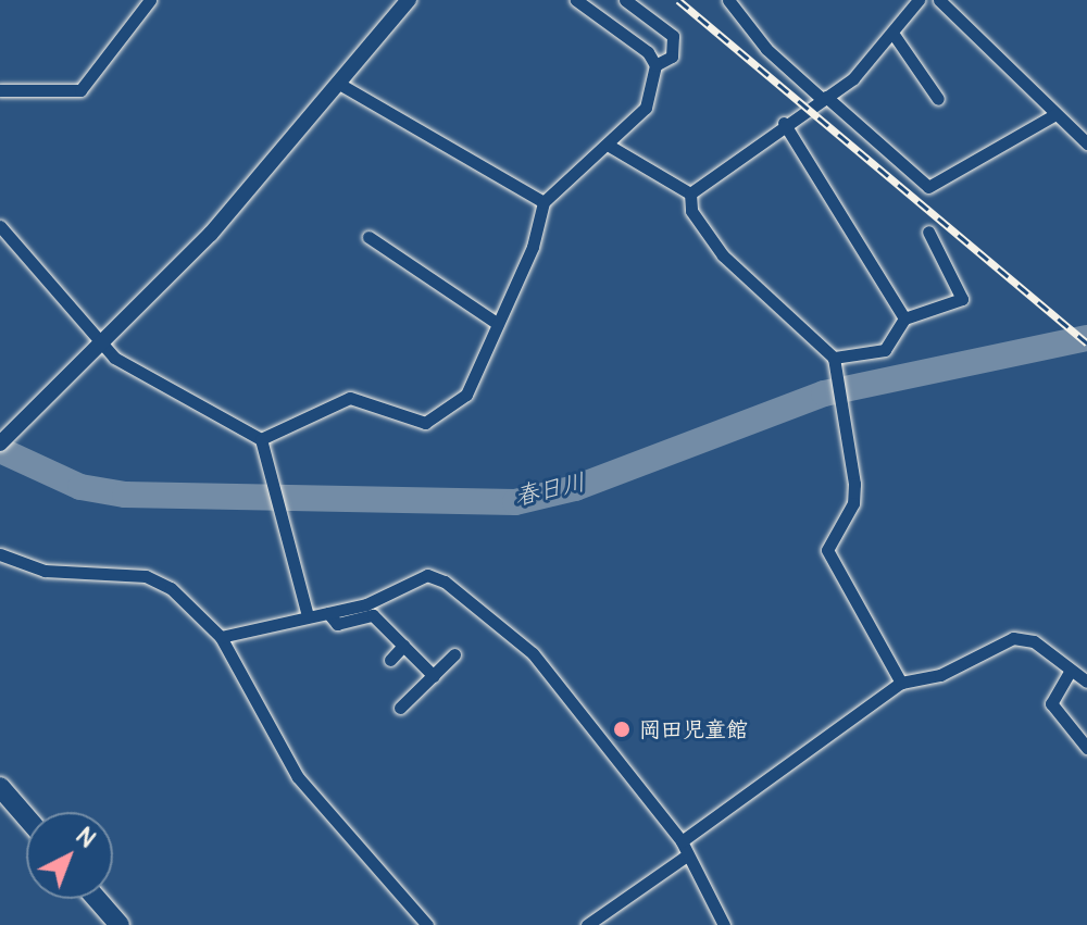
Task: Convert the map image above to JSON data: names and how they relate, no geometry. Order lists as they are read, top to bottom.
{
  "water": ["春日川"],
  "places": ["岡田児童館"],
  "north": "top right"
}
